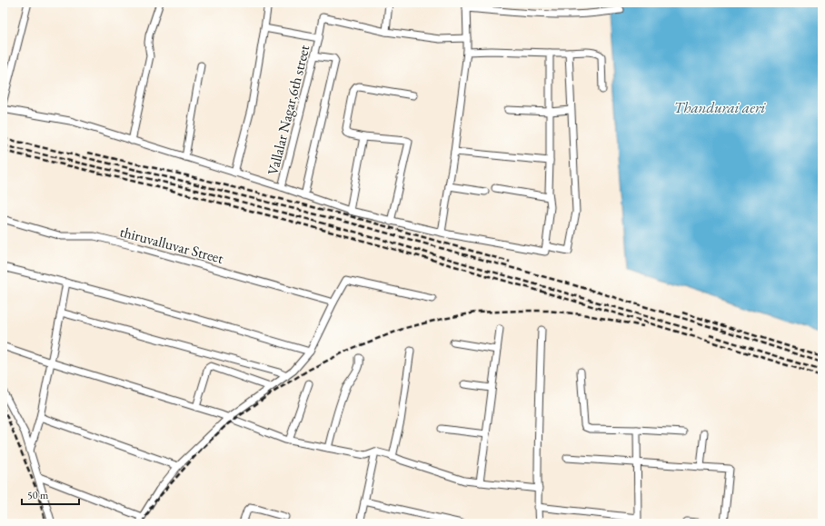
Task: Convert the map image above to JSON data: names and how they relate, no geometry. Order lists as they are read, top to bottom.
{
  "streets": {
    "street": ["Vallalar Nagar,6th street", "thiruvalluvar Street"]
  },
  "water": ["Thandurai aeri"],
  "scale_bar": "50 m"
}
